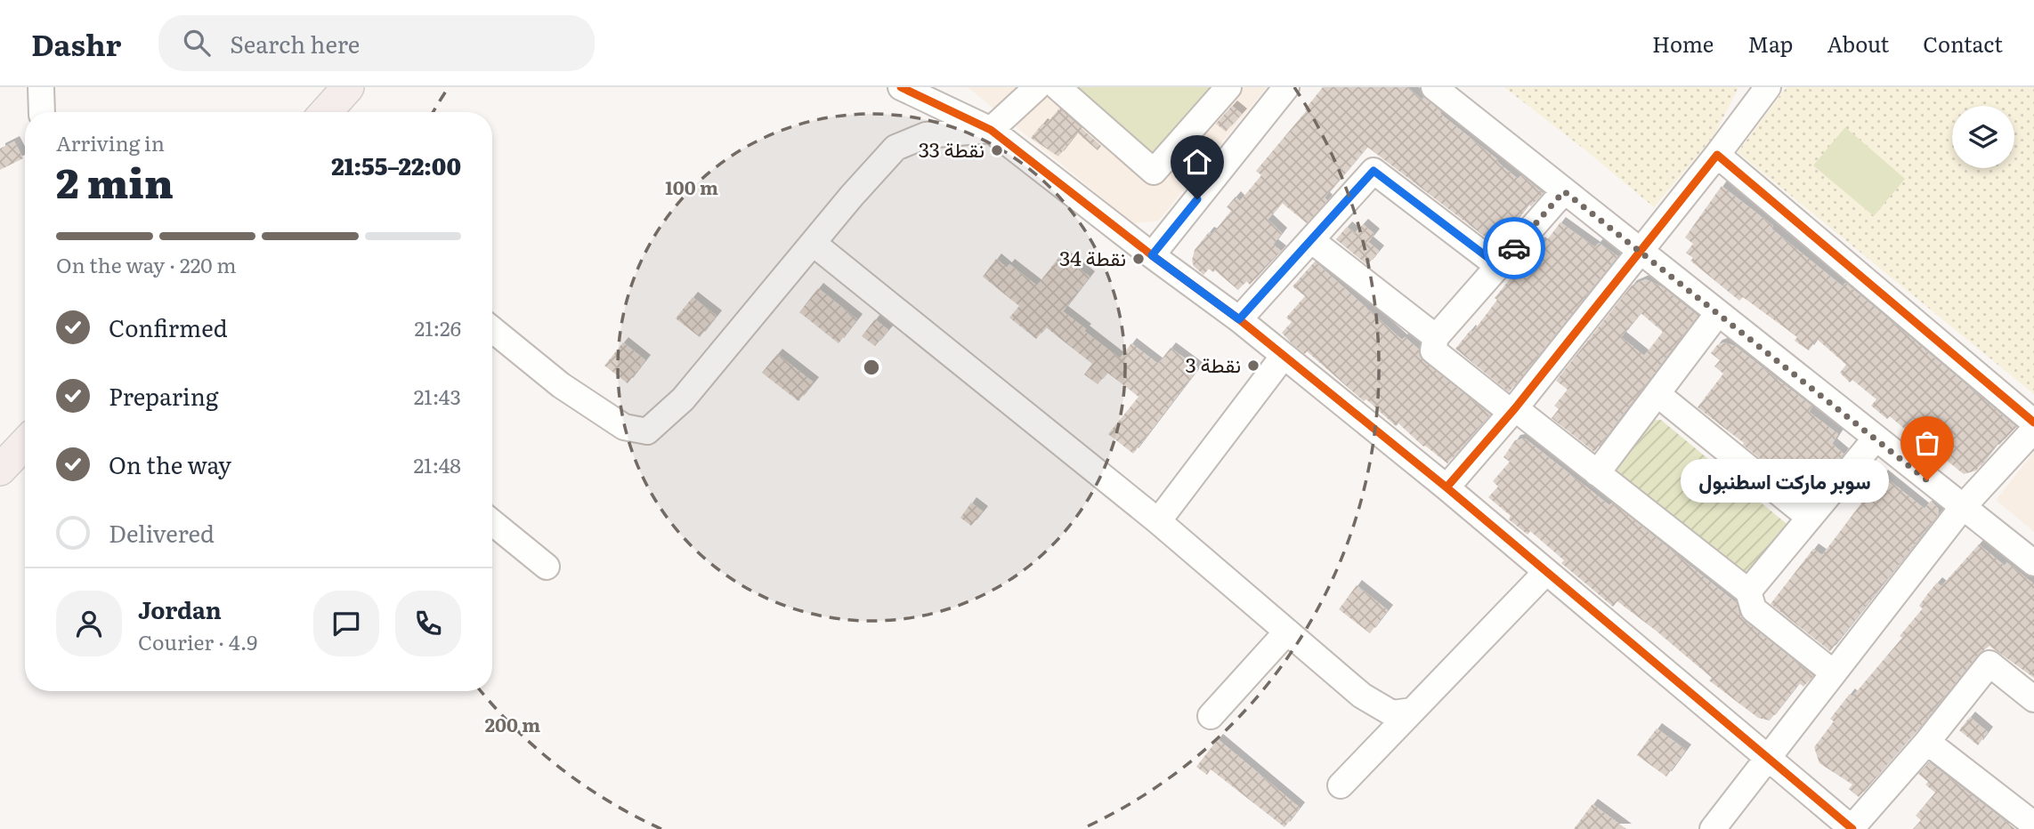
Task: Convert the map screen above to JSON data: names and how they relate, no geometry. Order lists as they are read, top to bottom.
{
  "places": [
    "نقطة 33",
    "نقطة 34",
    "نقطة 3",
    "سوبر ماركت اسطنبول"
  ],
  "page": {
    "header": "Dashr",
    "search": "Search here",
    "nav": [
      "Home",
      "Map",
      "About",
      "Contact"
    ],
    "heading": ["2 min", "Arriving in", "21:55–22:00"],
    "panel": ["Jordan", "Courier · 4.9"],
    "bar": "On the way · 220 m",
    "list": [
      ["Confirmed", "21:26"],
      ["Preparing", "21:43"],
      ["On the way", "21:48"],
      "Delivered"
    ],
    "bubble": "سوبر ماركت اسطنبول"
  },
  "rings": ["100 m", "200 m"]
}
